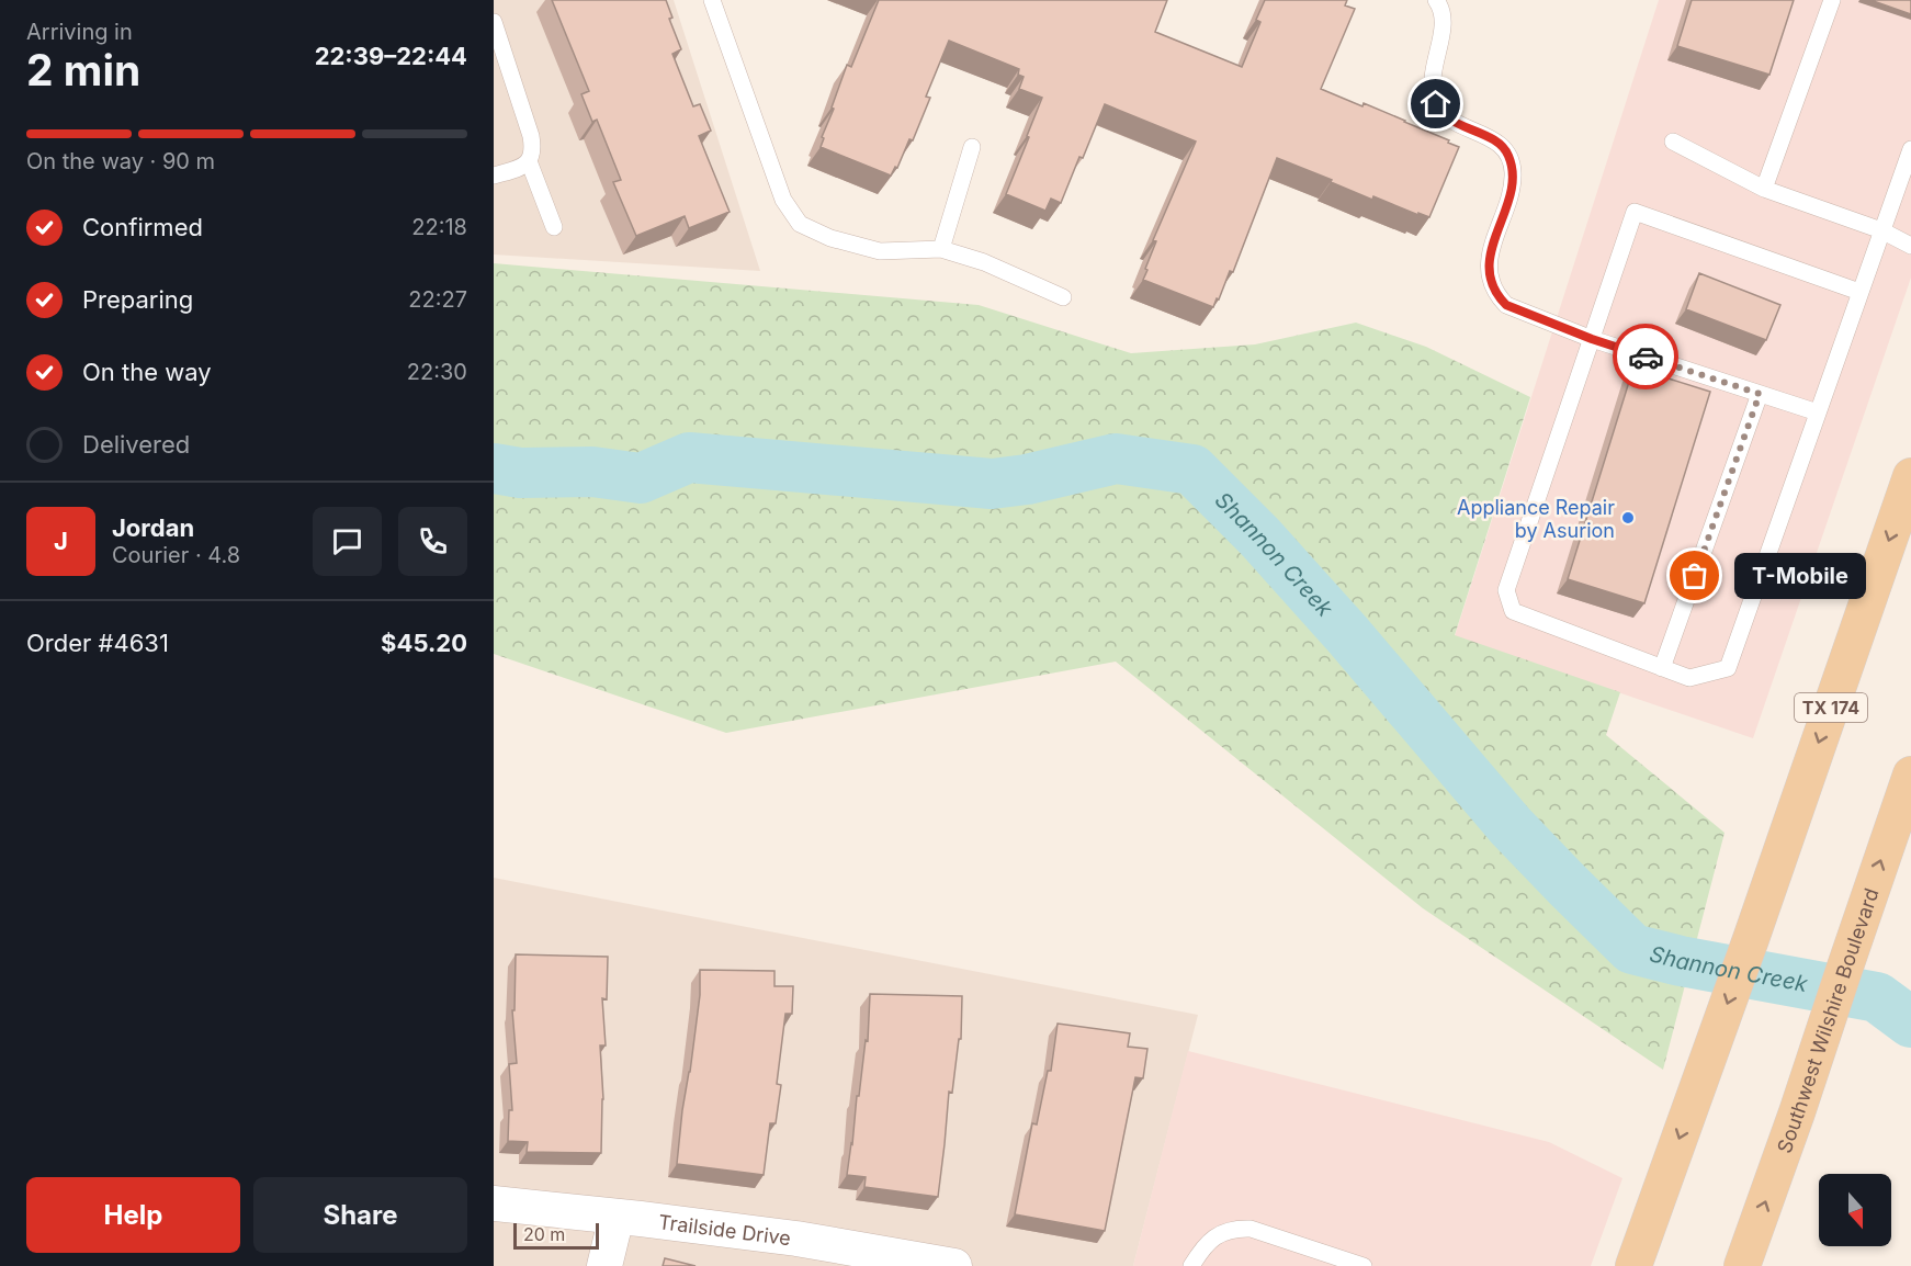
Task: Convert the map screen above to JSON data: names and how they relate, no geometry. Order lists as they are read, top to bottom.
{
  "streets": {
    "main road": ["TX 174", "Southwest Wilshire Boulevard"],
    "street": ["Trailside Drive"]
  },
  "water": ["Shannon Creek"],
  "places": ["Appliance Repair by Asurion", "T-Mobile"],
  "scale_bar": "20 m",
  "north": "bottom",
  "page": {
    "heading": ["2 min", "Arriving in", "22:39–22:44"],
    "panel": [
      "Jordan",
      "Courier · 4.8",
      "Order #4631",
      "$45.20"
    ],
    "bar": "On the way · 90 m",
    "list": [
      ["Confirmed", "22:18"],
      ["Preparing", "22:27"],
      ["On the way", "22:30"],
      "Delivered"
    ],
    "round": "J",
    "bubble": "T-Mobile",
    "buttons": ["Help", "Share"],
    "scale": "20 m"
  }
}
